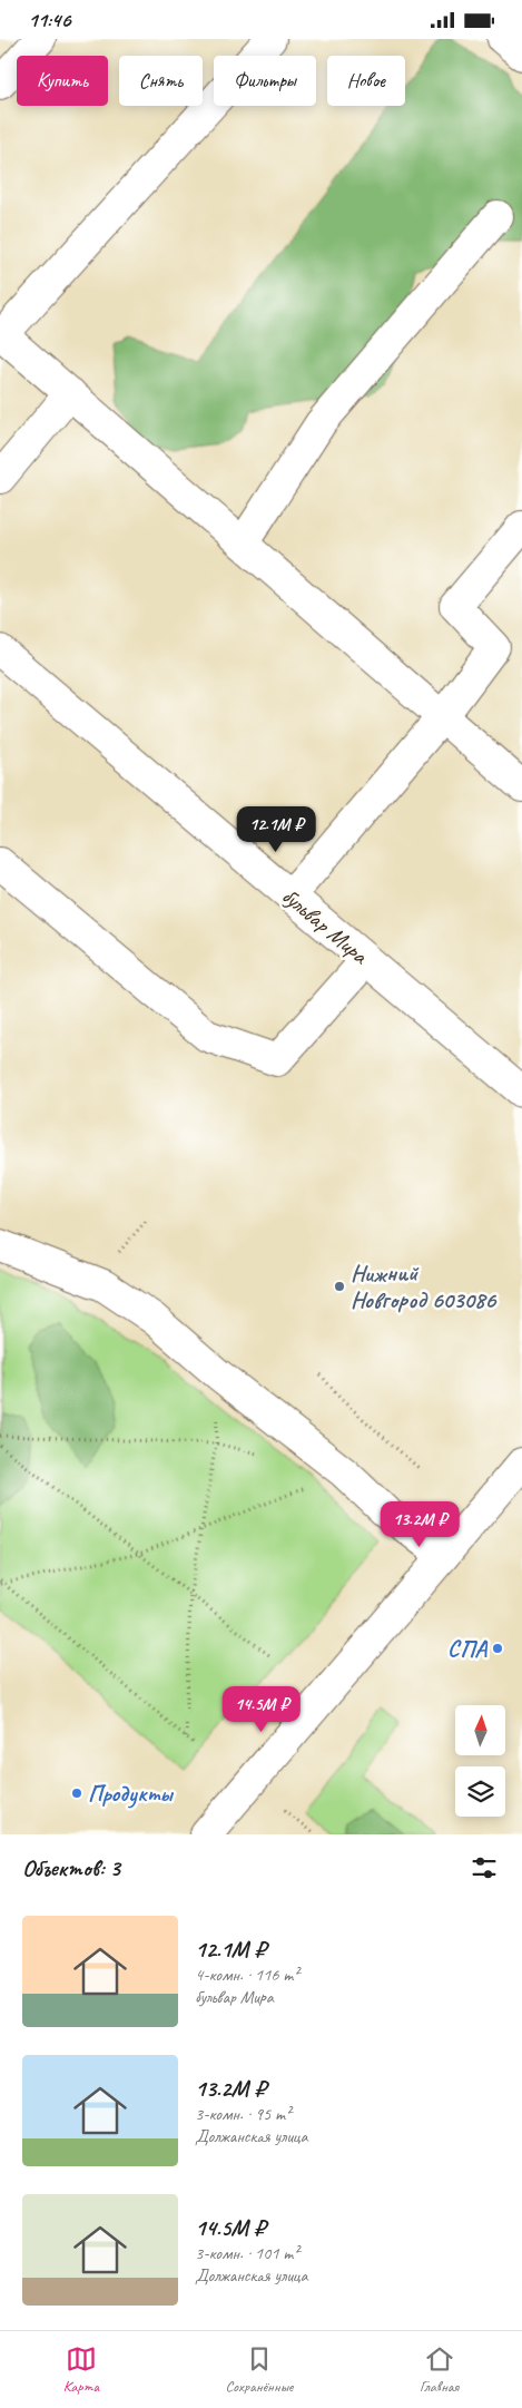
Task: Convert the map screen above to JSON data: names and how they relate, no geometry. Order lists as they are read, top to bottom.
{
  "streets": {
    "street": ["бульвар Мира"]
  },
  "places": ["Нижний Новгород 603086", "СПА", "Продукты"],
  "north": "top",
  "page": {
    "status": "11:46",
    "chip": [
      "Купить",
      "Снять",
      "Фильтры",
      "Новое"
    ],
    "price": ["12.1M ₽", "13.2M ₽", "14.5M ₽"],
    "heading": "Объектов: 3",
    "list": [
      {
        "name": "12.1M ₽",
        "note": "4-комн. · 116 m² · бульвар Мира"
      },
      {
        "name": "13.2M ₽",
        "note": "3-комн. · 95 m² · Должанская улица"
      },
      {
        "name": "14.5M ₽",
        "note": "3-комн. · 101 m² · Должанская улица"
      }
    ],
    "tabs": ["Карта", "Сохранённые", "Главная"]
  }
}
